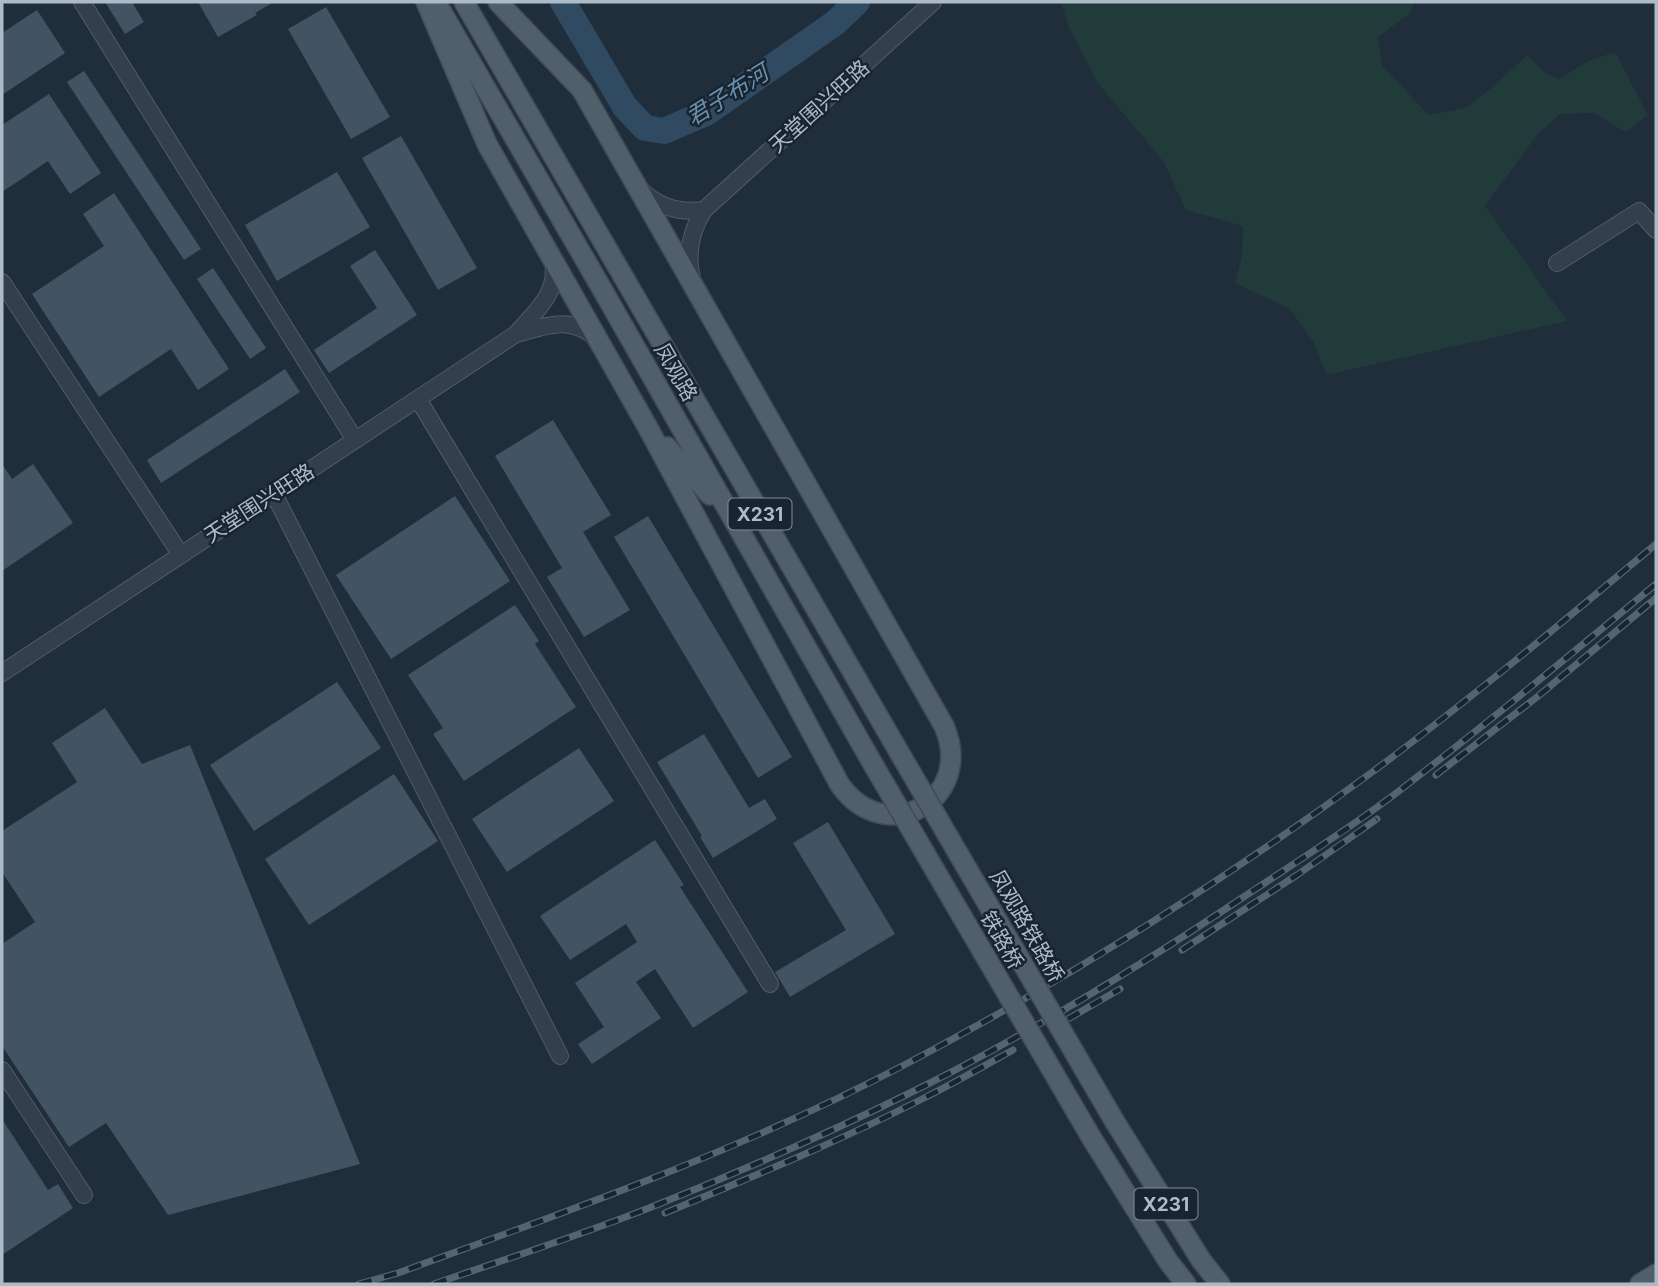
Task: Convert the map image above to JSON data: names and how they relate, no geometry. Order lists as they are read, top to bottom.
{
  "streets": {
    "main road": [
      "凤观路",
      "X231",
      "凤观路铁路桥",
      "铁路桥"
    ],
    "street": ["天堂围兴旺路"]
  },
  "crossings": [
    ["凤观路", "凤观路铁路桥"],
    ["凤观路", "铁路桥"]
  ],
  "water": ["君子布河"]
}
